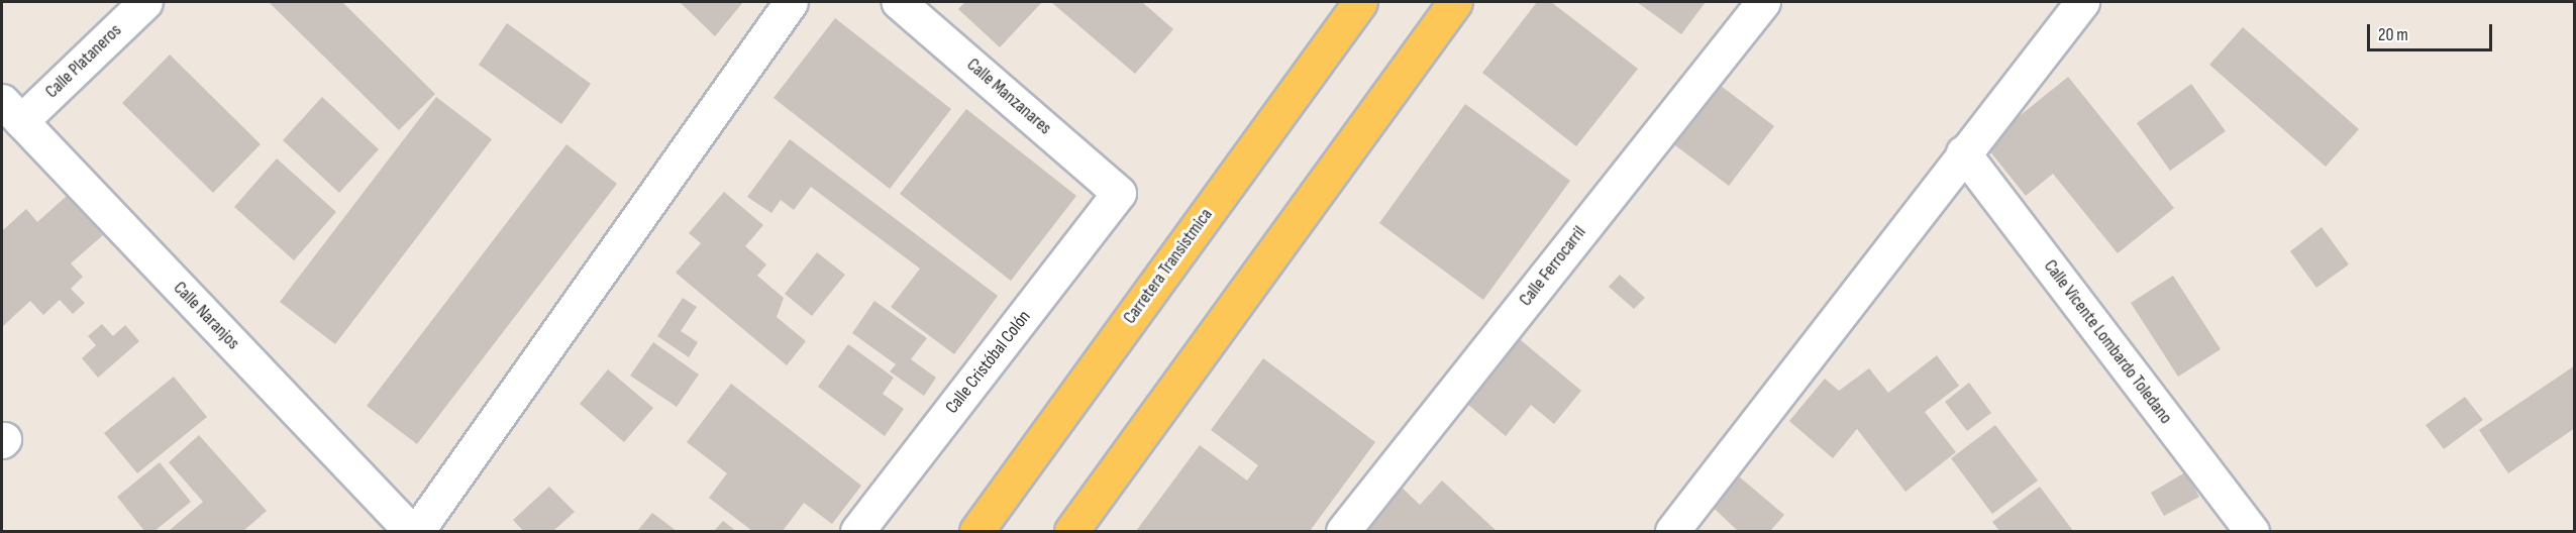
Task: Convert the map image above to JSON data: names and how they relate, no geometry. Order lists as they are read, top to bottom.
{
  "streets": {
    "main road": ["Carretera Transistmica"],
    "street": [
      "Calle Plataneros",
      "Calle Manzanares",
      "Calle Ferrocarril",
      "Calle Naranjos",
      "Calle Vicente Lombardo Toledano",
      "Calle Cristóbal Colón"
    ]
  },
  "crossings": [
    ["Calle Plataneros", "Calle Naranjos"],
    ["Calle Manzanares", "Calle Cristóbal Colón"]
  ],
  "scale_bar": "20 m"
}
